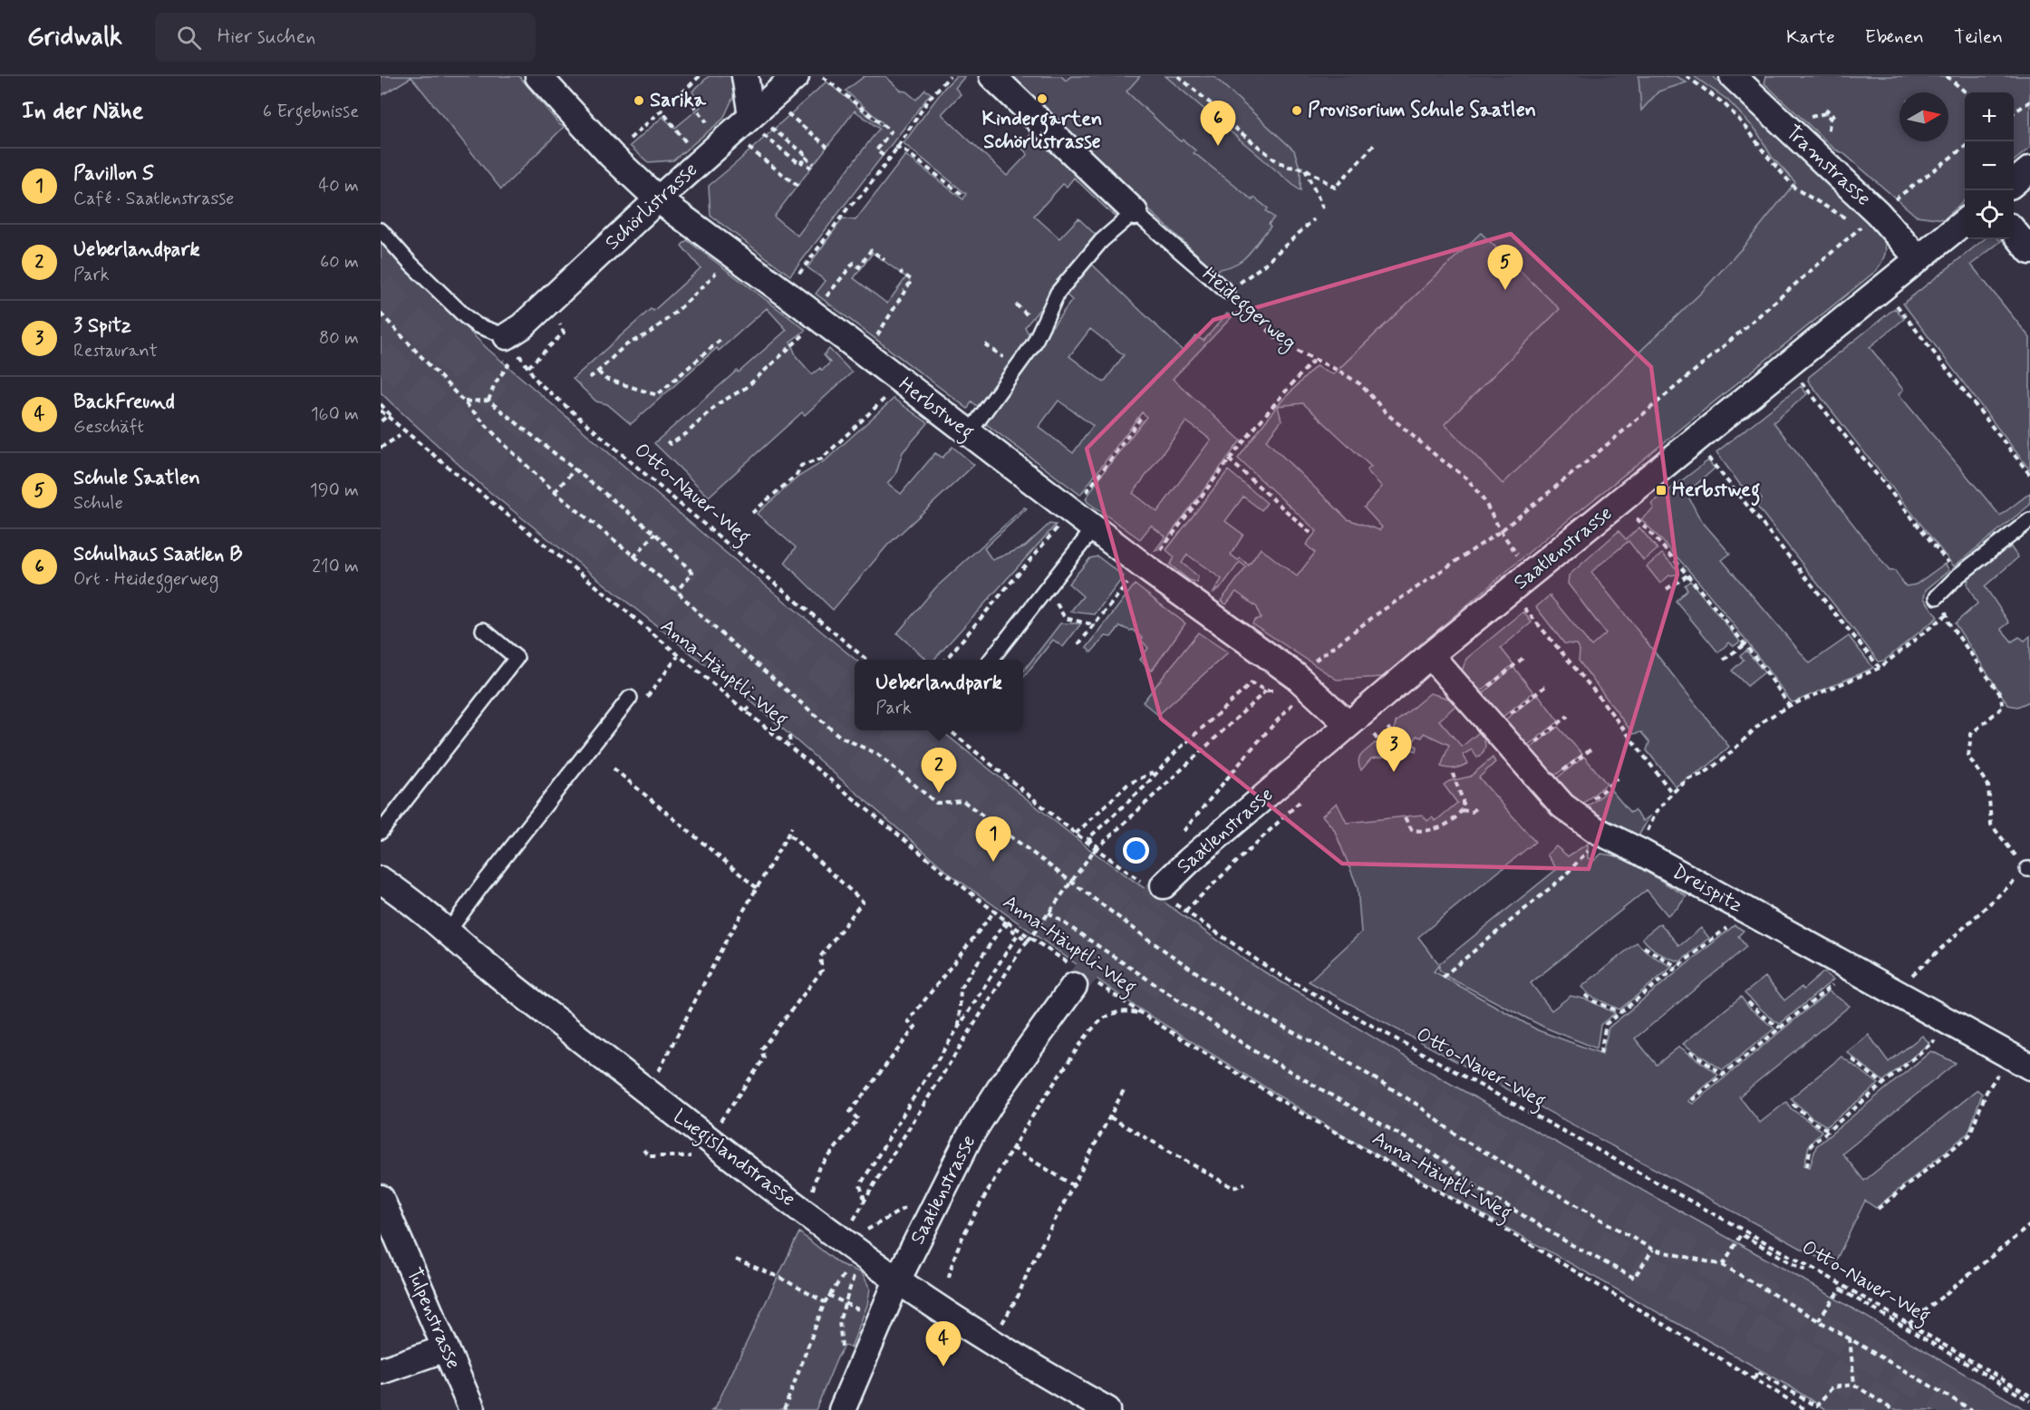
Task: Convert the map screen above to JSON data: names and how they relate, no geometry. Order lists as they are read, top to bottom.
{
  "streets": {
    "street": [
      "Tramstrasse",
      "Schörlistrasse",
      "Heideggerweg",
      "Herbstweg",
      "Saatlenstrasse",
      "Dreispitz",
      "Luegislandstrasse",
      "Tulpenstrasse"
    ],
    "path": ["Otto-Nauer-Weg", "Anna-Häuptli-Weg"]
  },
  "crossings": [
    ["Tramstrasse", "Saatlenstrasse"],
    ["Schörlistrasse", "Herbstweg"],
    ["Schörlistrasse", "Otto-Nauer-Weg"],
    ["Herbstweg", "Saatlenstrasse"],
    ["Otto-Nauer-Weg", "Saatlenstrasse"],
    ["Saatlenstrasse", "Anna-Häuptli-Weg"],
    ["Saatlenstrasse", "Dreispitz"],
    ["Saatlenstrasse", "Luegislandstrasse"]
  ],
  "places": {
    "other": ["Kindergarten Schörlistrasse", "Sarika", "Provisorium Schule Saatlen"],
    "transit": ["Herbstweg"]
  },
  "north": "right",
  "page": {
    "header": "Gridwalk",
    "search": "Hier suchen",
    "nav": ["Karte", "Ebenen", "Teilen"],
    "heading": ["In der Nähe", "6 Ergebnisse"],
    "map_buttons": ["+", "−"],
    "pins": [
      "6",
      "5",
      "3",
      "2",
      "1",
      "4"
    ],
    "list": [
      {
        "mark": "1",
        "name": "Pavillon S",
        "note": "Café · Saatlenstrasse",
        "value": "40 m"
      },
      {
        "mark": "2",
        "name": "Ueberlandpark",
        "note": "Park",
        "value": "60 m"
      },
      {
        "mark": "3",
        "name": "3 Spitz",
        "note": "Restaurant",
        "value": "80 m"
      },
      {
        "mark": "4",
        "name": "BackFreund",
        "note": "Geschäft",
        "value": "160 m"
      },
      {
        "mark": "5",
        "name": "Schule Saatlen",
        "note": "Schule",
        "value": "190 m"
      },
      {
        "mark": "6",
        "name": "Schulhaus Saatlen B",
        "note": "Ort · Heideggerweg",
        "value": "210 m"
      }
    ],
    "popup": ["Ueberlandpark", "Park"]
  }
}
